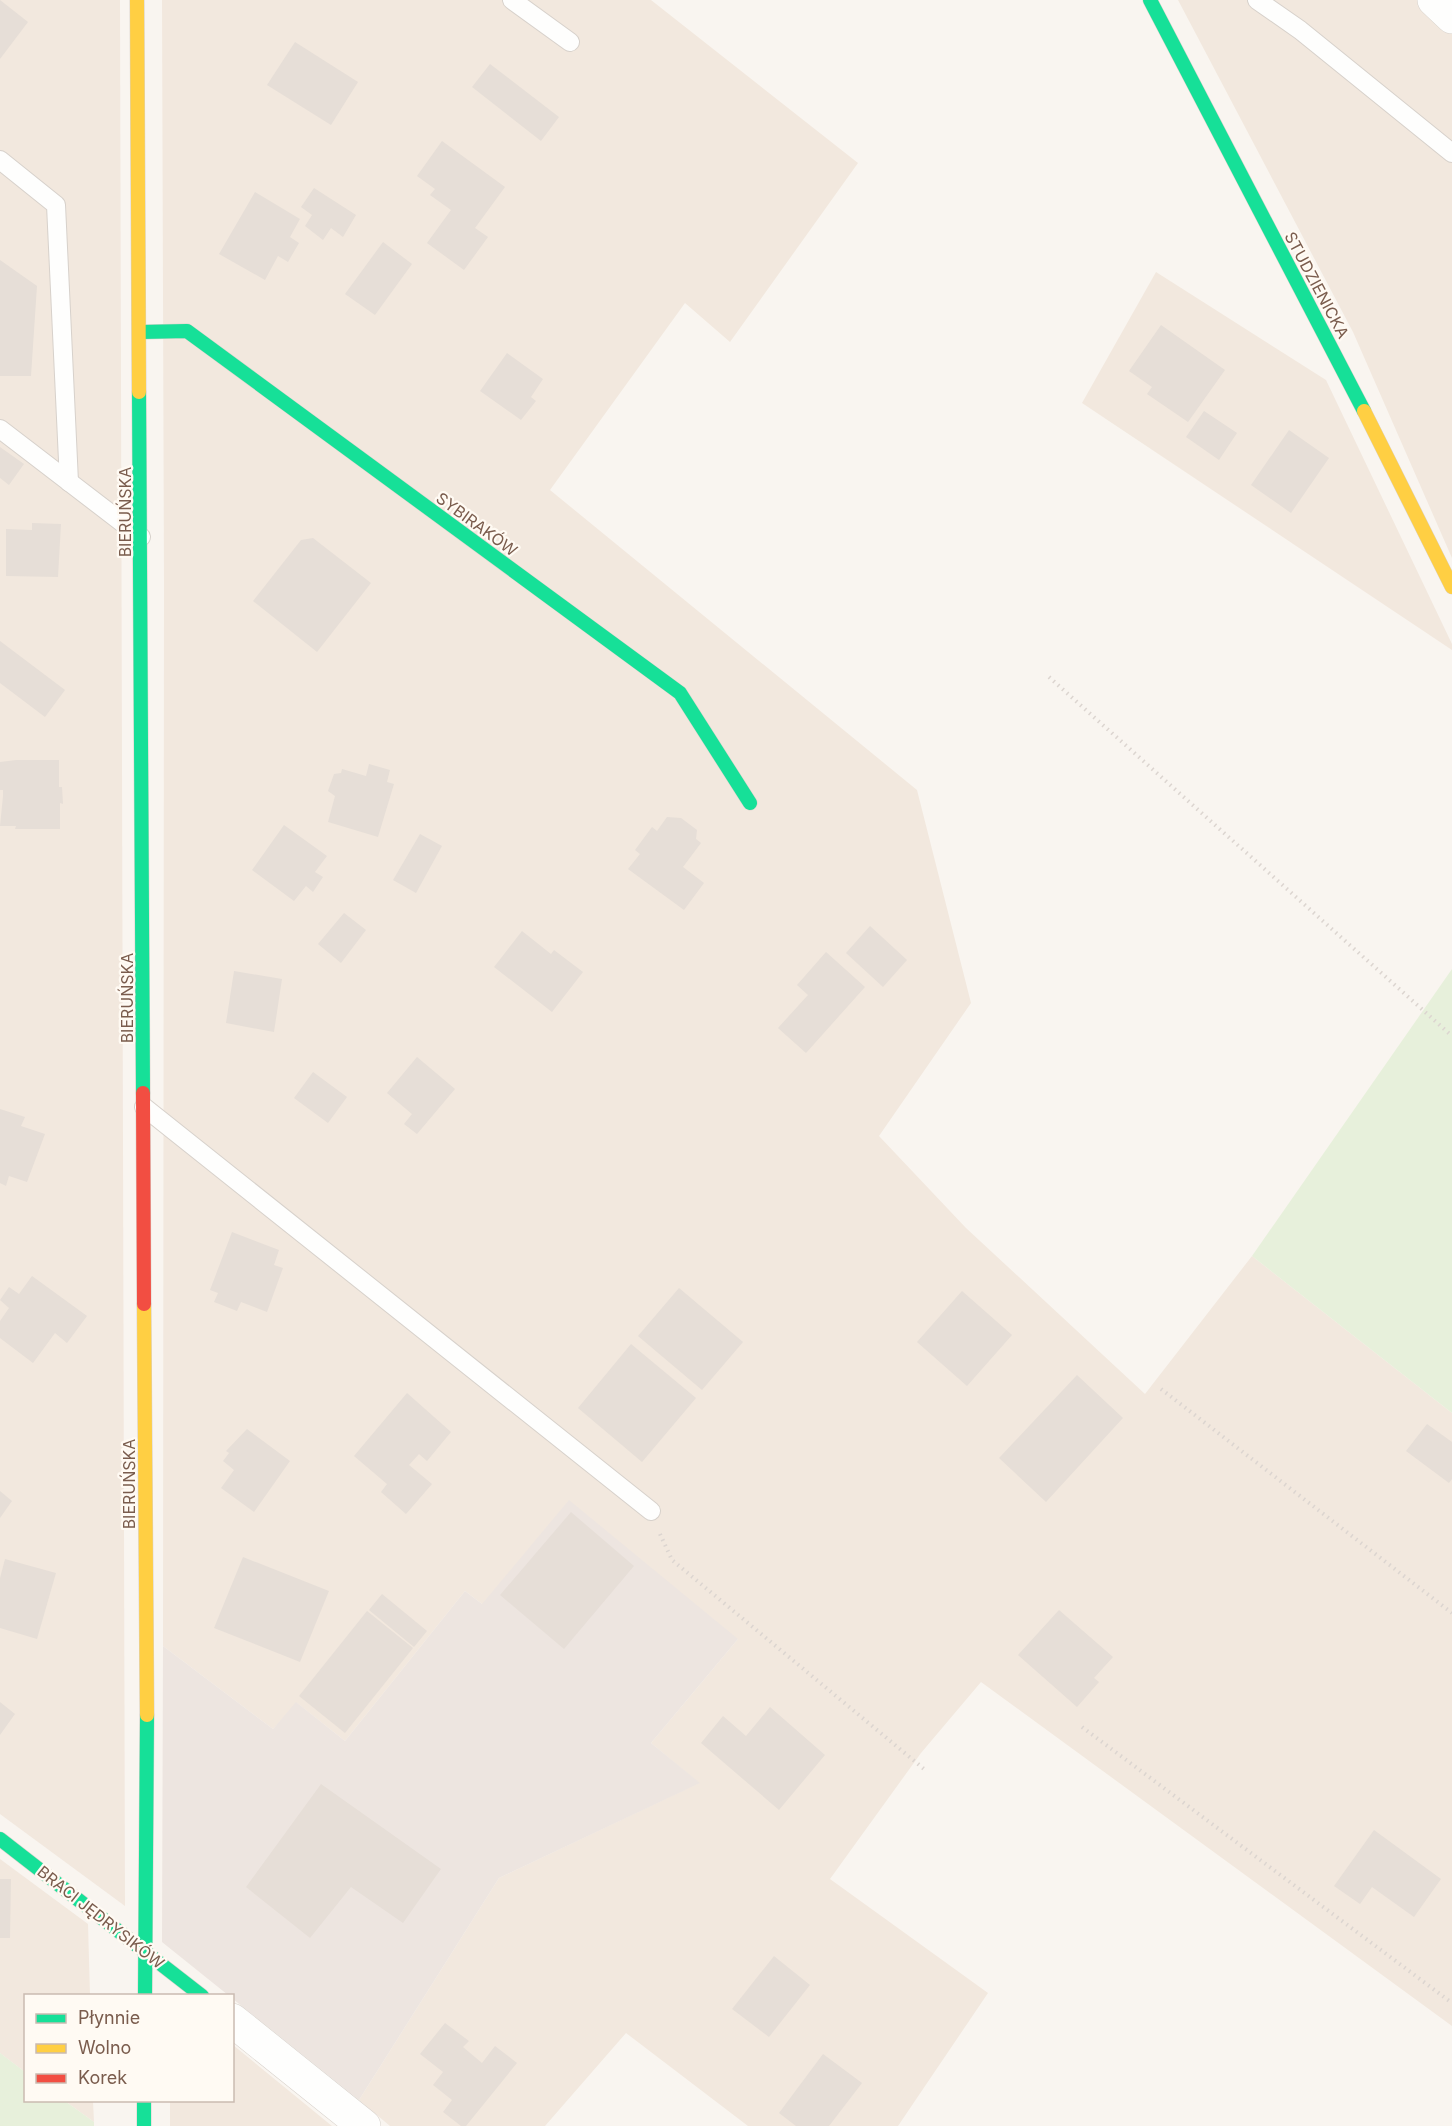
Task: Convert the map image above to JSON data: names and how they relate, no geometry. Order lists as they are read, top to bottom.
{
  "streets": {
    "main road": [
      "STUDZIENICKA",
      "BIERUŃSKA",
      "SYBIRAKÓW",
      "BRACI JĘDRYSIKÓW"
    ]
  },
  "crossings": [
    ["BIERUŃSKA", "SYBIRAKÓW"],
    ["BIERUŃSKA", "BRACI JĘDRYSIKÓW"]
  ],
  "legend": ["Płynnie", "Wolno", "Korek"]
}
